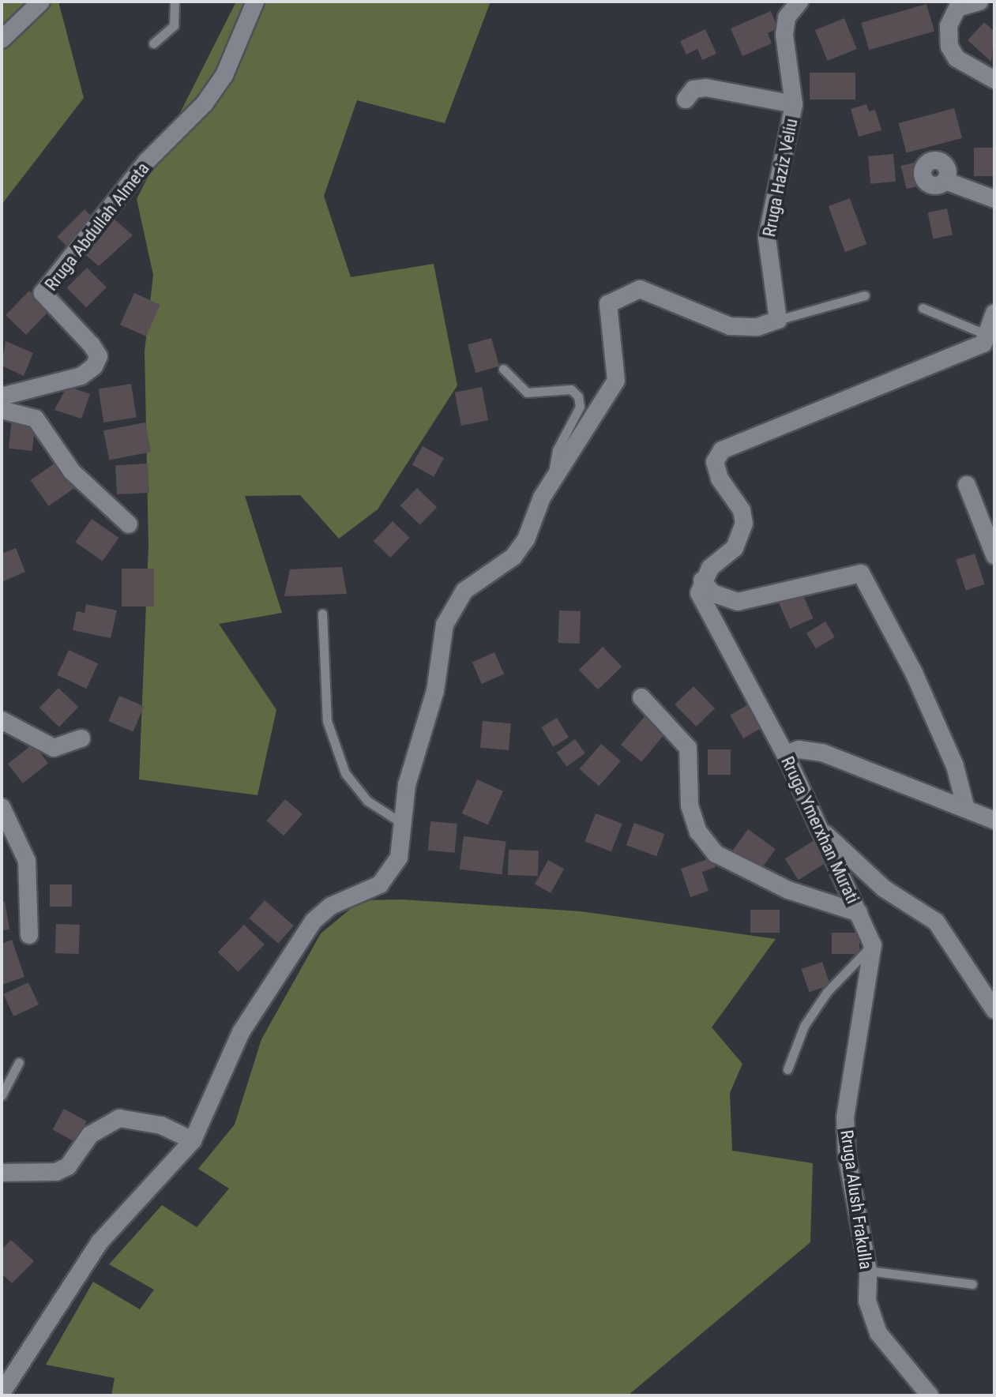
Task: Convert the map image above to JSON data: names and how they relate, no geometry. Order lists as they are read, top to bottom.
{
  "streets": {
    "street": [
      "Rruga Haziz Veliu",
      "Rruga Abdullah Almeta",
      "Rruga Ymerxhan Murati",
      "Rruga Alush Frakulla"
    ]
  }
}
